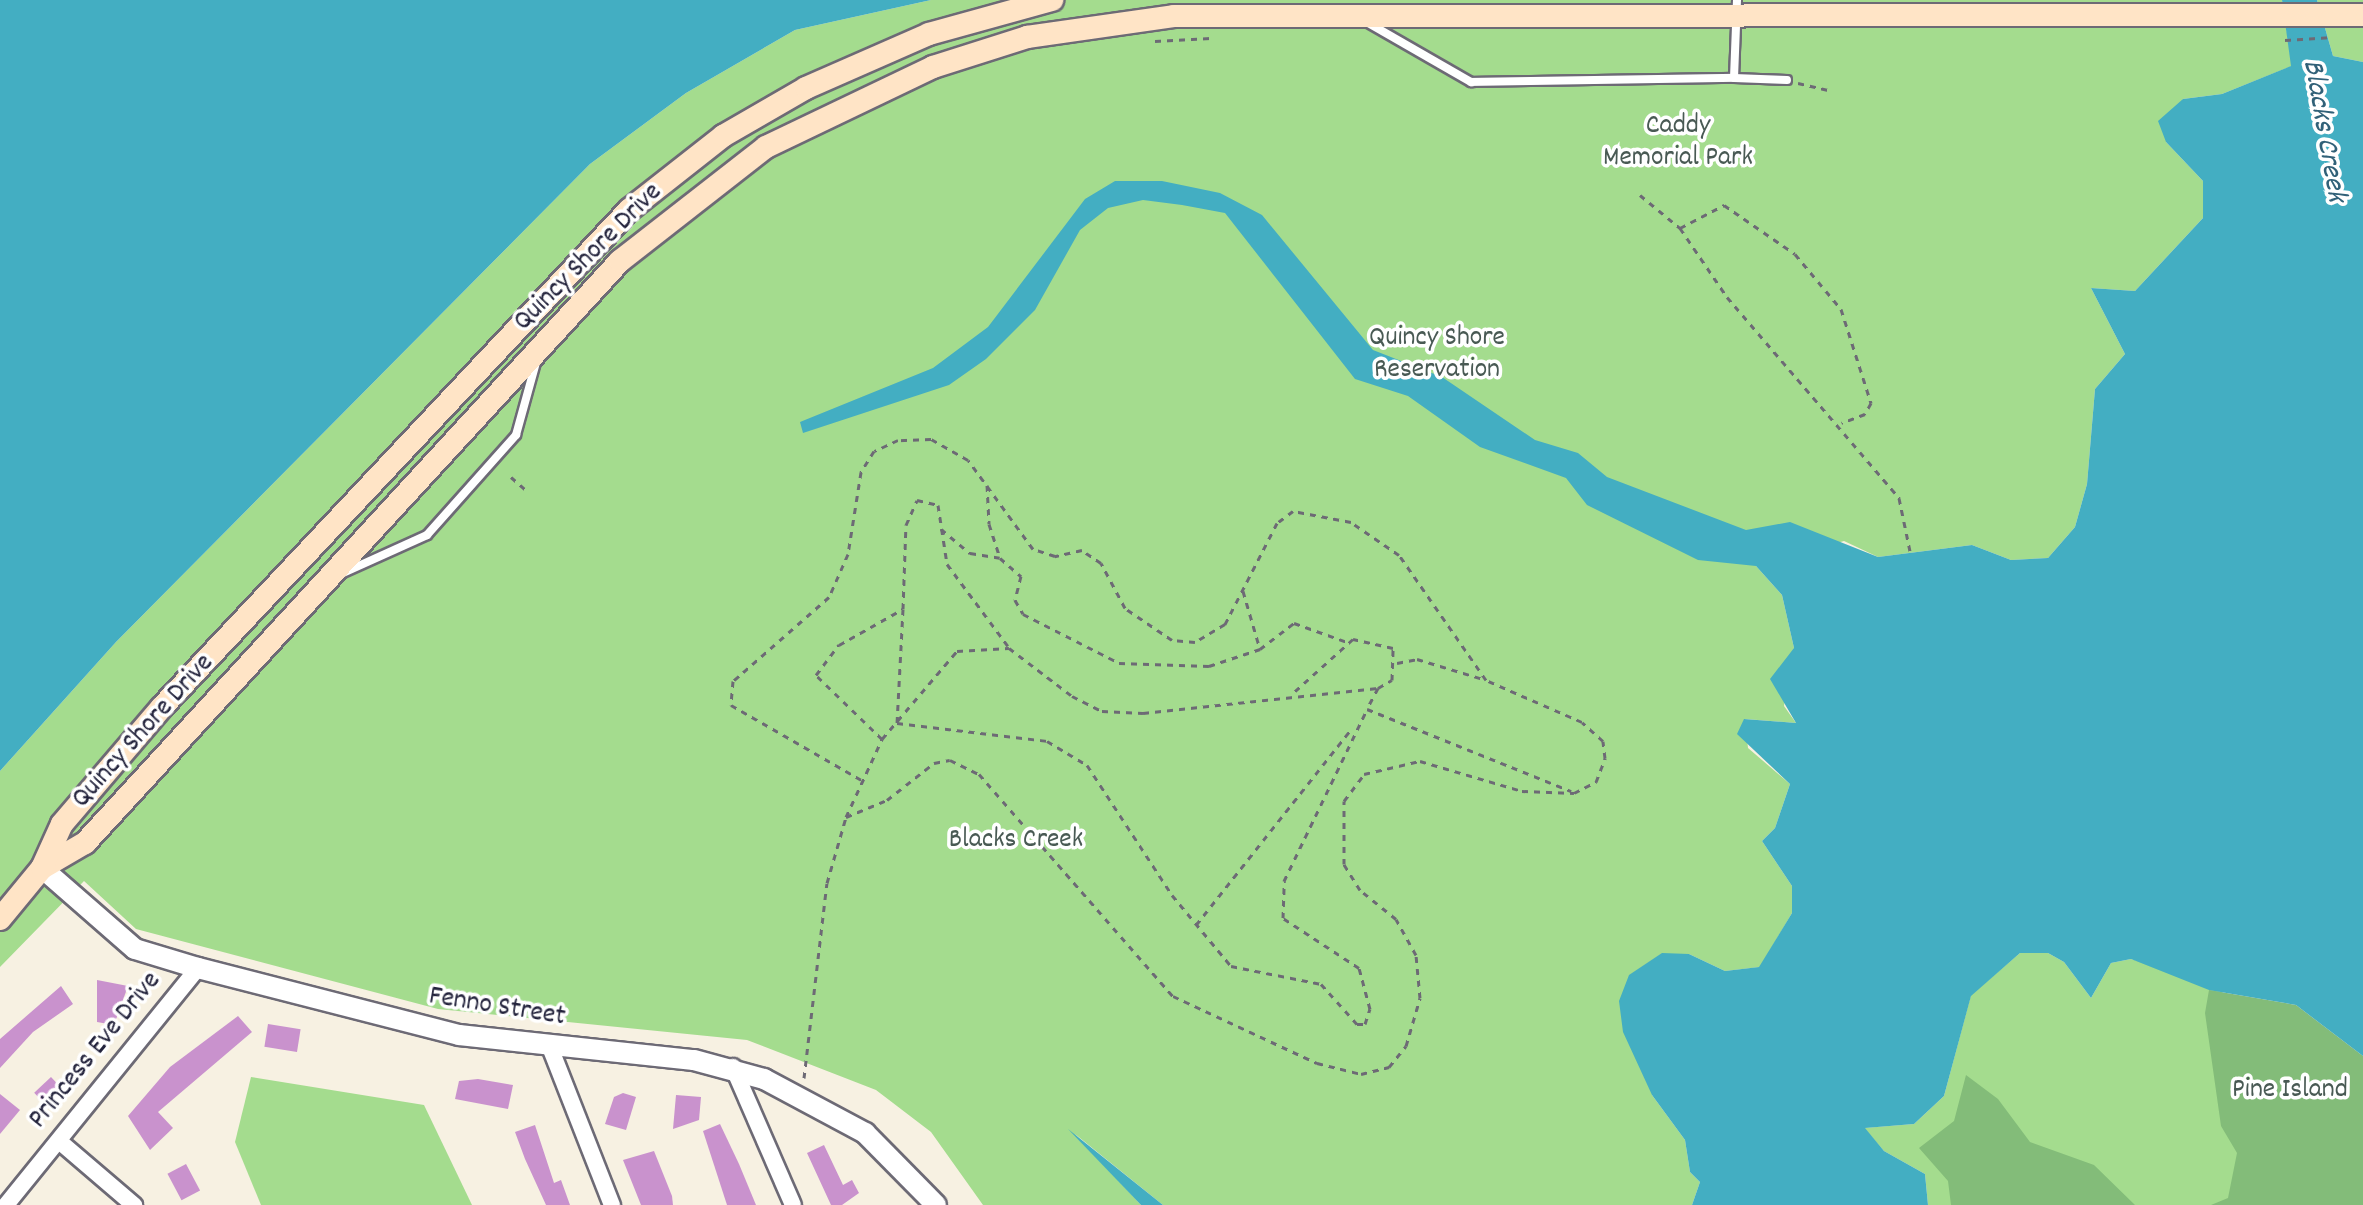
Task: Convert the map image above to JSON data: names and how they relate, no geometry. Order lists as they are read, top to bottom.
{
  "streets": {
    "main road": ["Quincy Shore Drive"],
    "street": ["Fenno Street", "Princess Eve Drive"]
  },
  "crossings": [
    ["Quincy Shore Drive", "Fenno Street"],
    ["Fenno Street", "Princess Eve Drive"]
  ],
  "water": ["Blacks Creek"],
  "parks": [
    "Caddy Memorial Park",
    "Quincy Shore Reservation",
    "Blacks Creek",
    "Pine Island"
  ]
}
